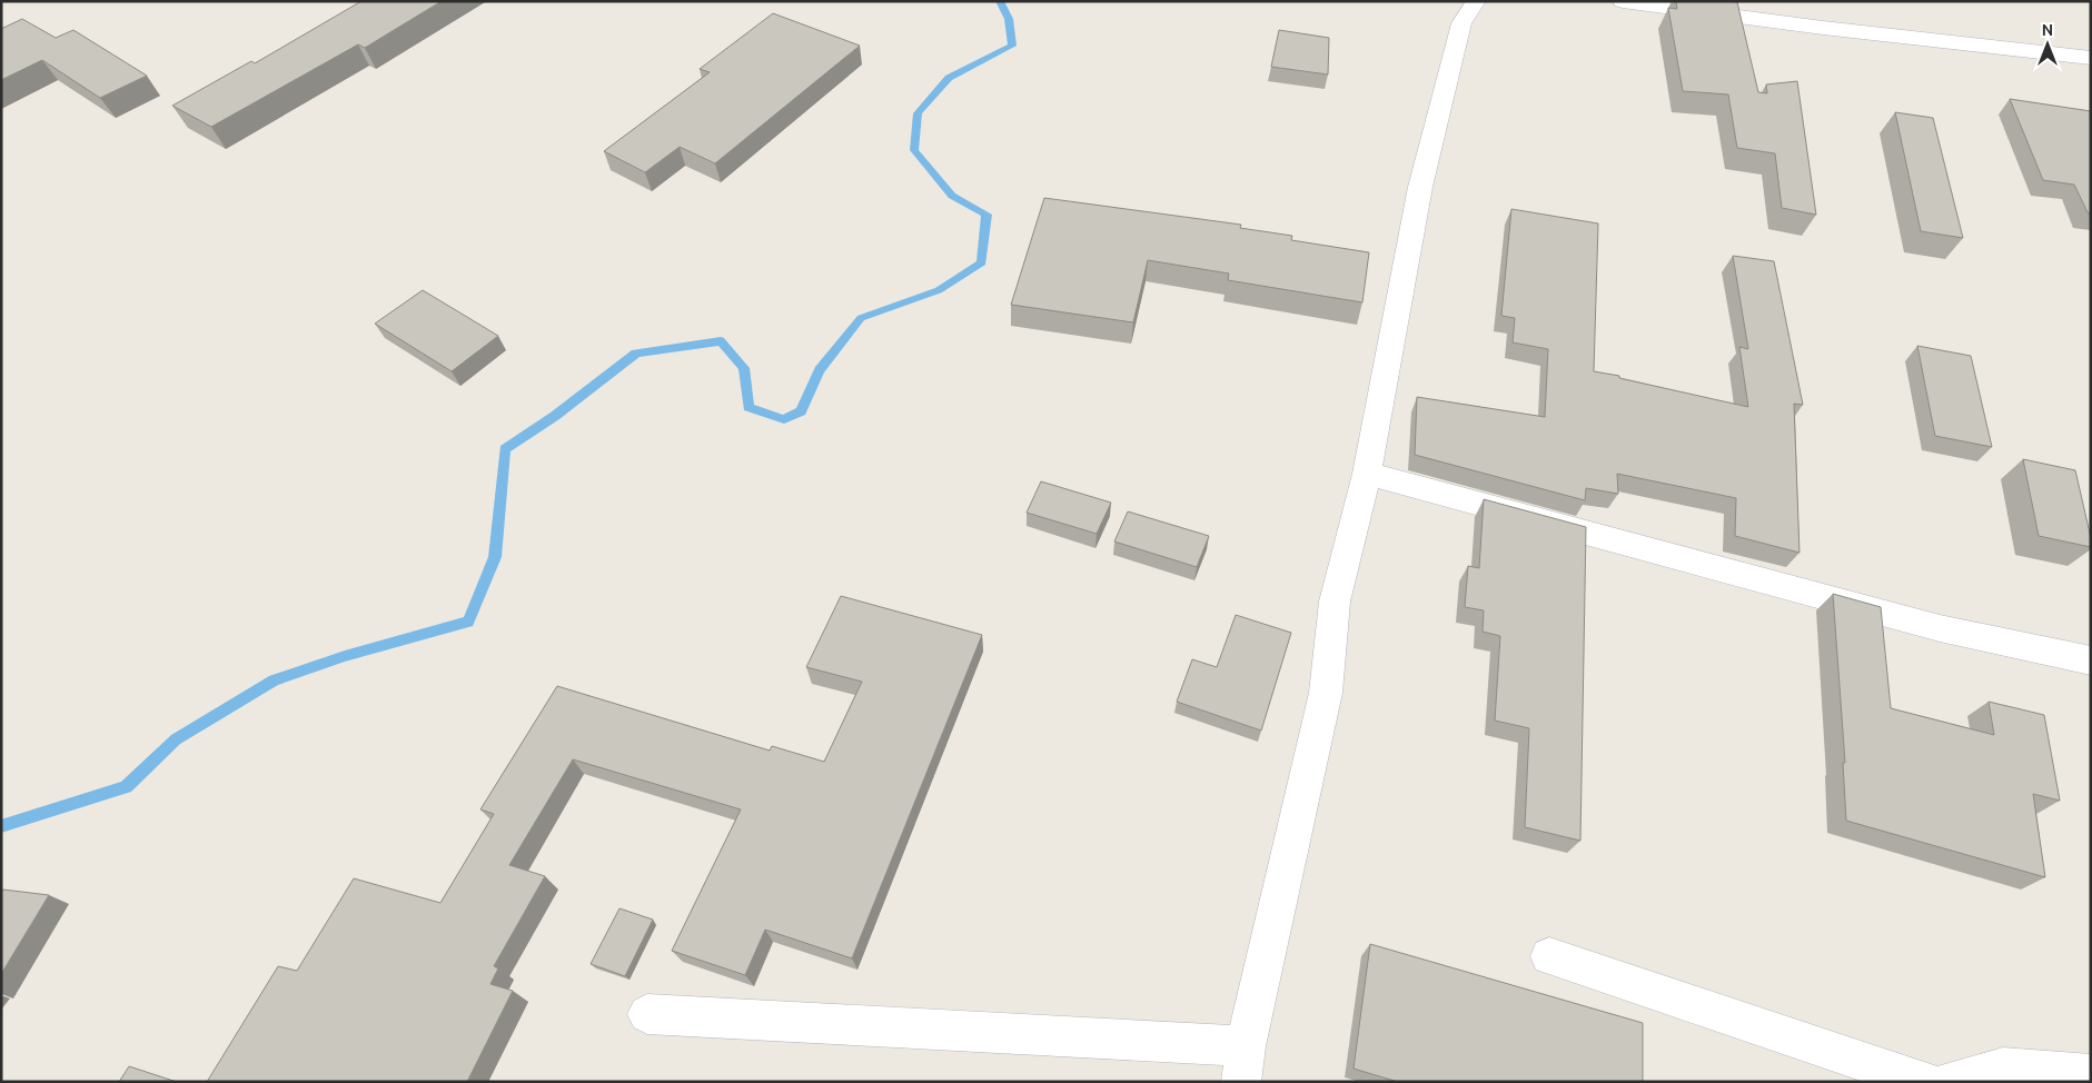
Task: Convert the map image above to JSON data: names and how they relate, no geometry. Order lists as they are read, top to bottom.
{
  "north": "top"
}
